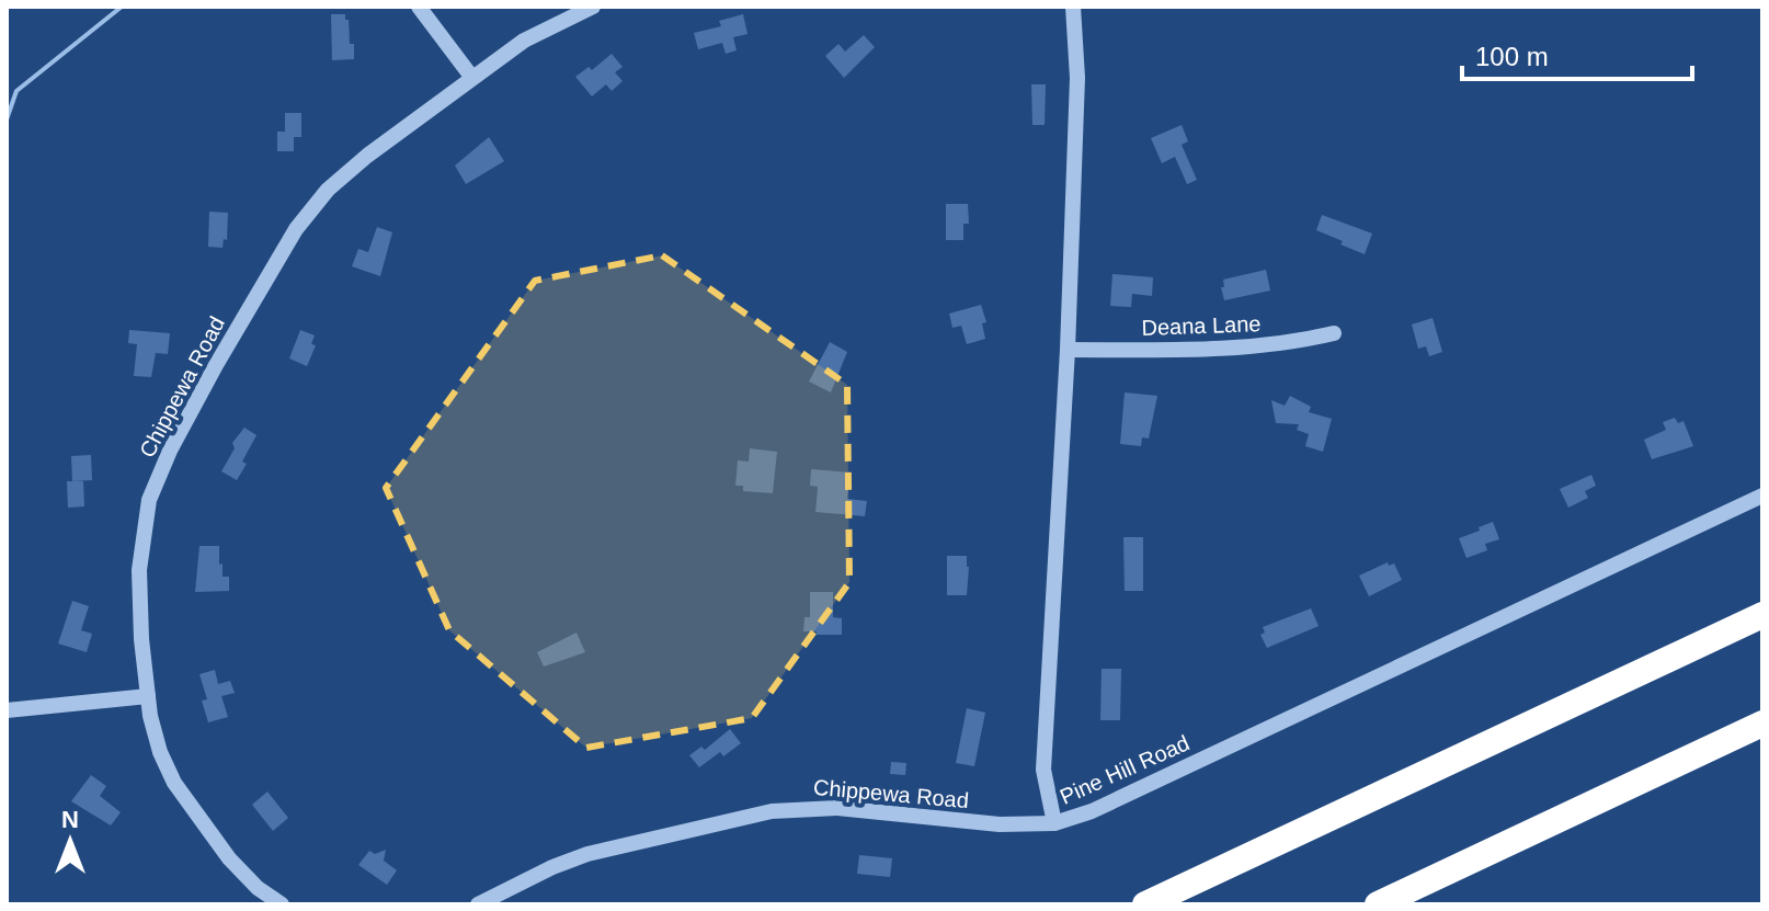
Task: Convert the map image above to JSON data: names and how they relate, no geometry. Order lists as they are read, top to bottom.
{
  "streets": {
    "street": ["Deana Lane", "Chippewa Road", "Pine Hill Road"]
  },
  "crossings": [
    ["Deana Lane", "Pine Hill Road"],
    ["Chippewa Road", "Pine Hill Road"]
  ],
  "scale_bar": "100 m",
  "north": "top"
}
